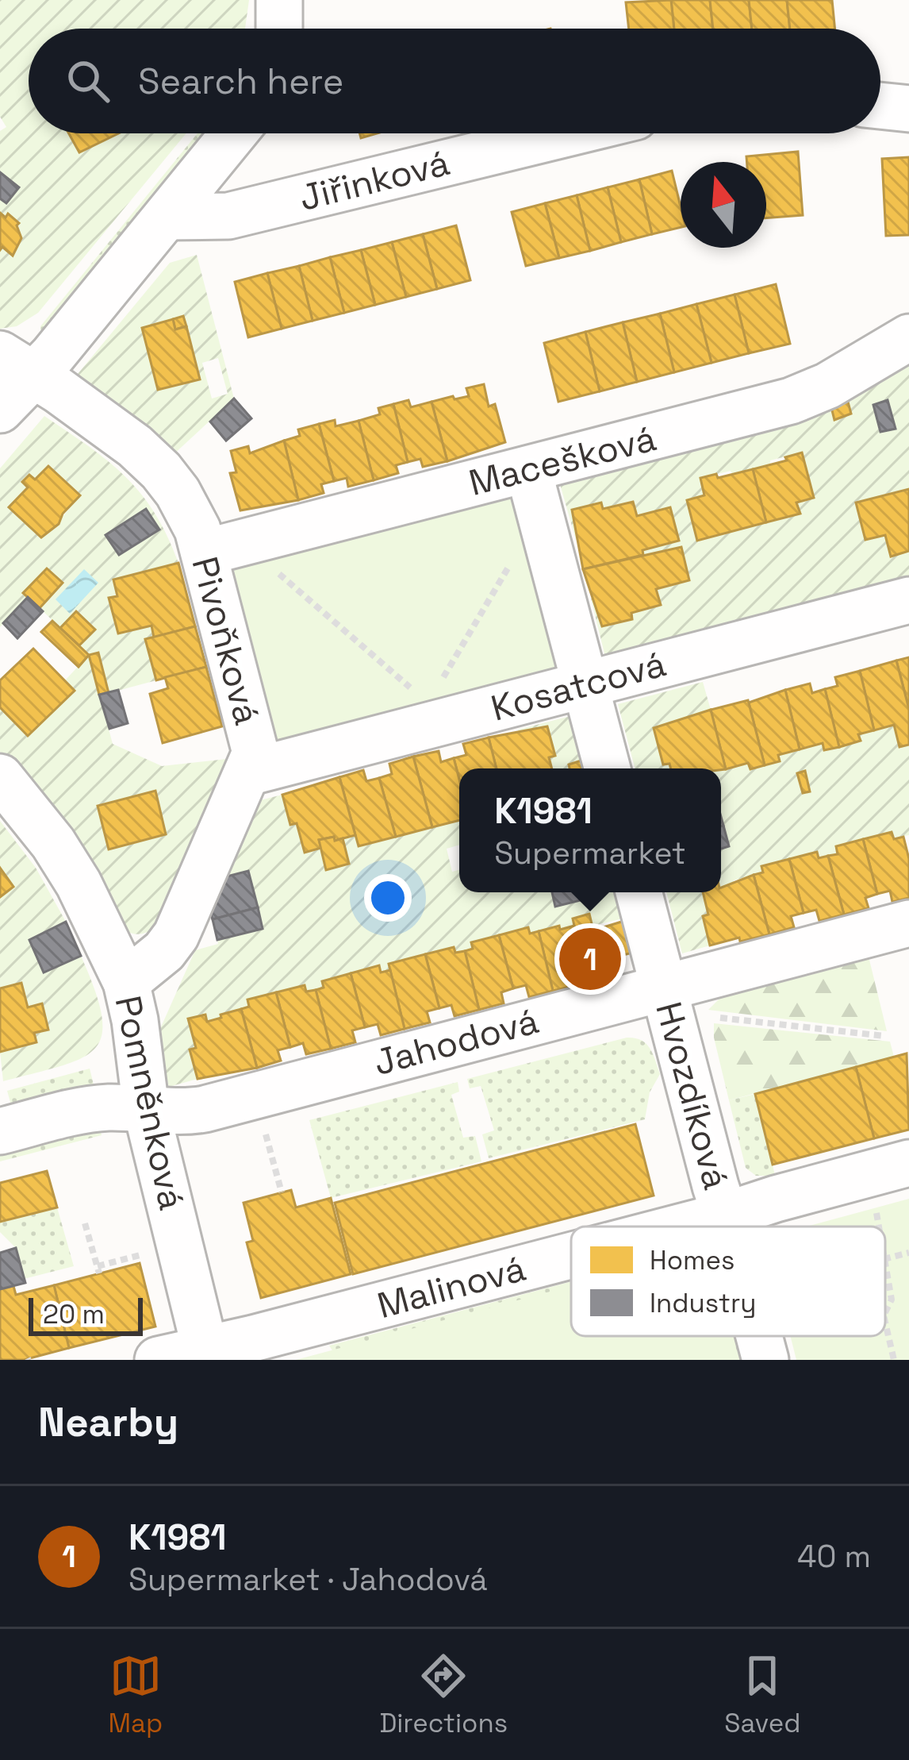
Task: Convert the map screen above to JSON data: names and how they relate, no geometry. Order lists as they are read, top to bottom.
{
  "streets": {
    "street": [
      "Jiřinková",
      "Macešková",
      "Pivoňková",
      "Kosatcová",
      "Jahodová",
      "Hvozdíková",
      "Pomněnková",
      "Malinová"
    ]
  },
  "crossings": [
    ["Macešková", "Pivoňková"],
    ["Pivoňková", "Kosatcová"],
    ["Pivoňková", "Pomněnková"],
    ["Jahodová", "Hvozdíková"],
    ["Jahodová", "Pomněnková"],
    ["Hvozdíková", "Malinová"],
    ["Pomněnková", "Malinová"]
  ],
  "legend": ["Homes", "Industry"],
  "scale_bar": "20 m",
  "north": "top",
  "page": {
    "search": "Search here",
    "popup": ["K1981", "Supermarket"],
    "pins": "1",
    "scale": "20 m",
    "heading": "Nearby",
    "list": [
      {
        "mark": "1",
        "name": "K1981",
        "note": "Supermarket · Jahodová",
        "value": "40 m"
      }
    ],
    "nav": ["Map", "Directions", "Saved"]
  }
}
